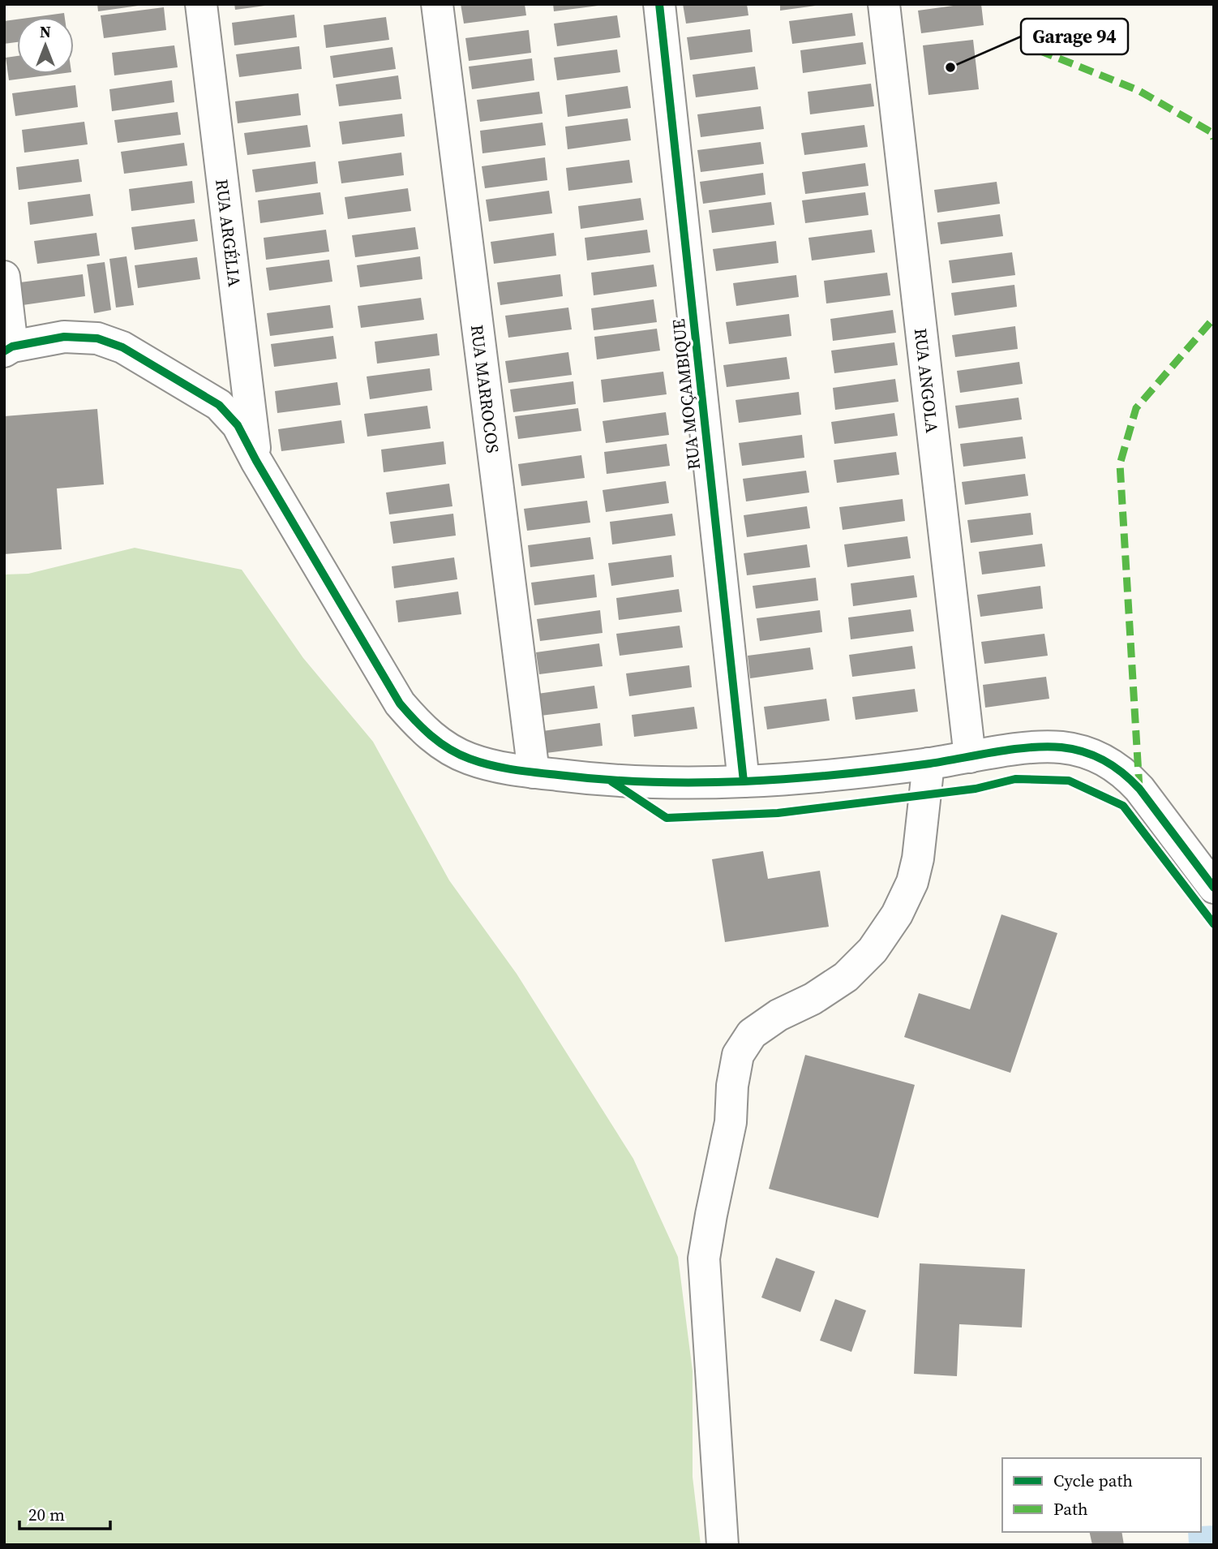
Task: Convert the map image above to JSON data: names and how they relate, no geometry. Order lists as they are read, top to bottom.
{
  "streets": {
    "street": [
      "RUA ARGÉLIA",
      "RUA ANGOLA",
      "RUA MARROCOS",
      "RUA MOÇAMBIQUE"
    ]
  },
  "places": ["Garage 94"],
  "legend": ["Cycle path", "Path"],
  "scale_bar": "20 m",
  "north": "top"
}
